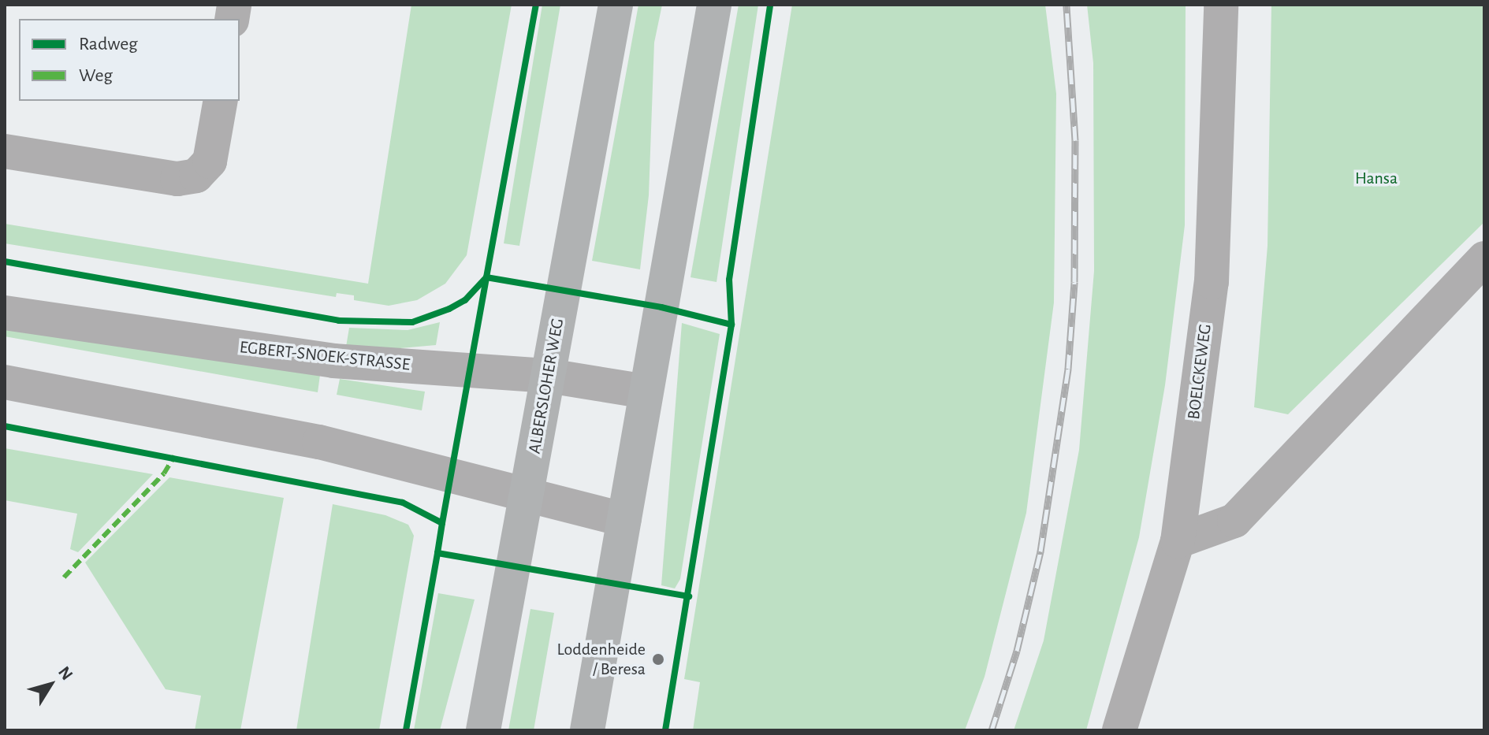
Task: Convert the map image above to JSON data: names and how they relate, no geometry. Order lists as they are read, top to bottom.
{
  "streets": {
    "main road": ["ALBERSLOHER WEG"],
    "street": ["EGBERT-SNOEK-STRASSE", "BOELCKEWEG"]
  },
  "crossings": [
    ["EGBERT-SNOEK-STRASSE", "ALBERSLOHER WEG"]
  ],
  "parks": ["Hansa"],
  "places": ["Loddenheide / Beresa"],
  "legend": ["Radweg", "Weg"],
  "north": "top right"
}
